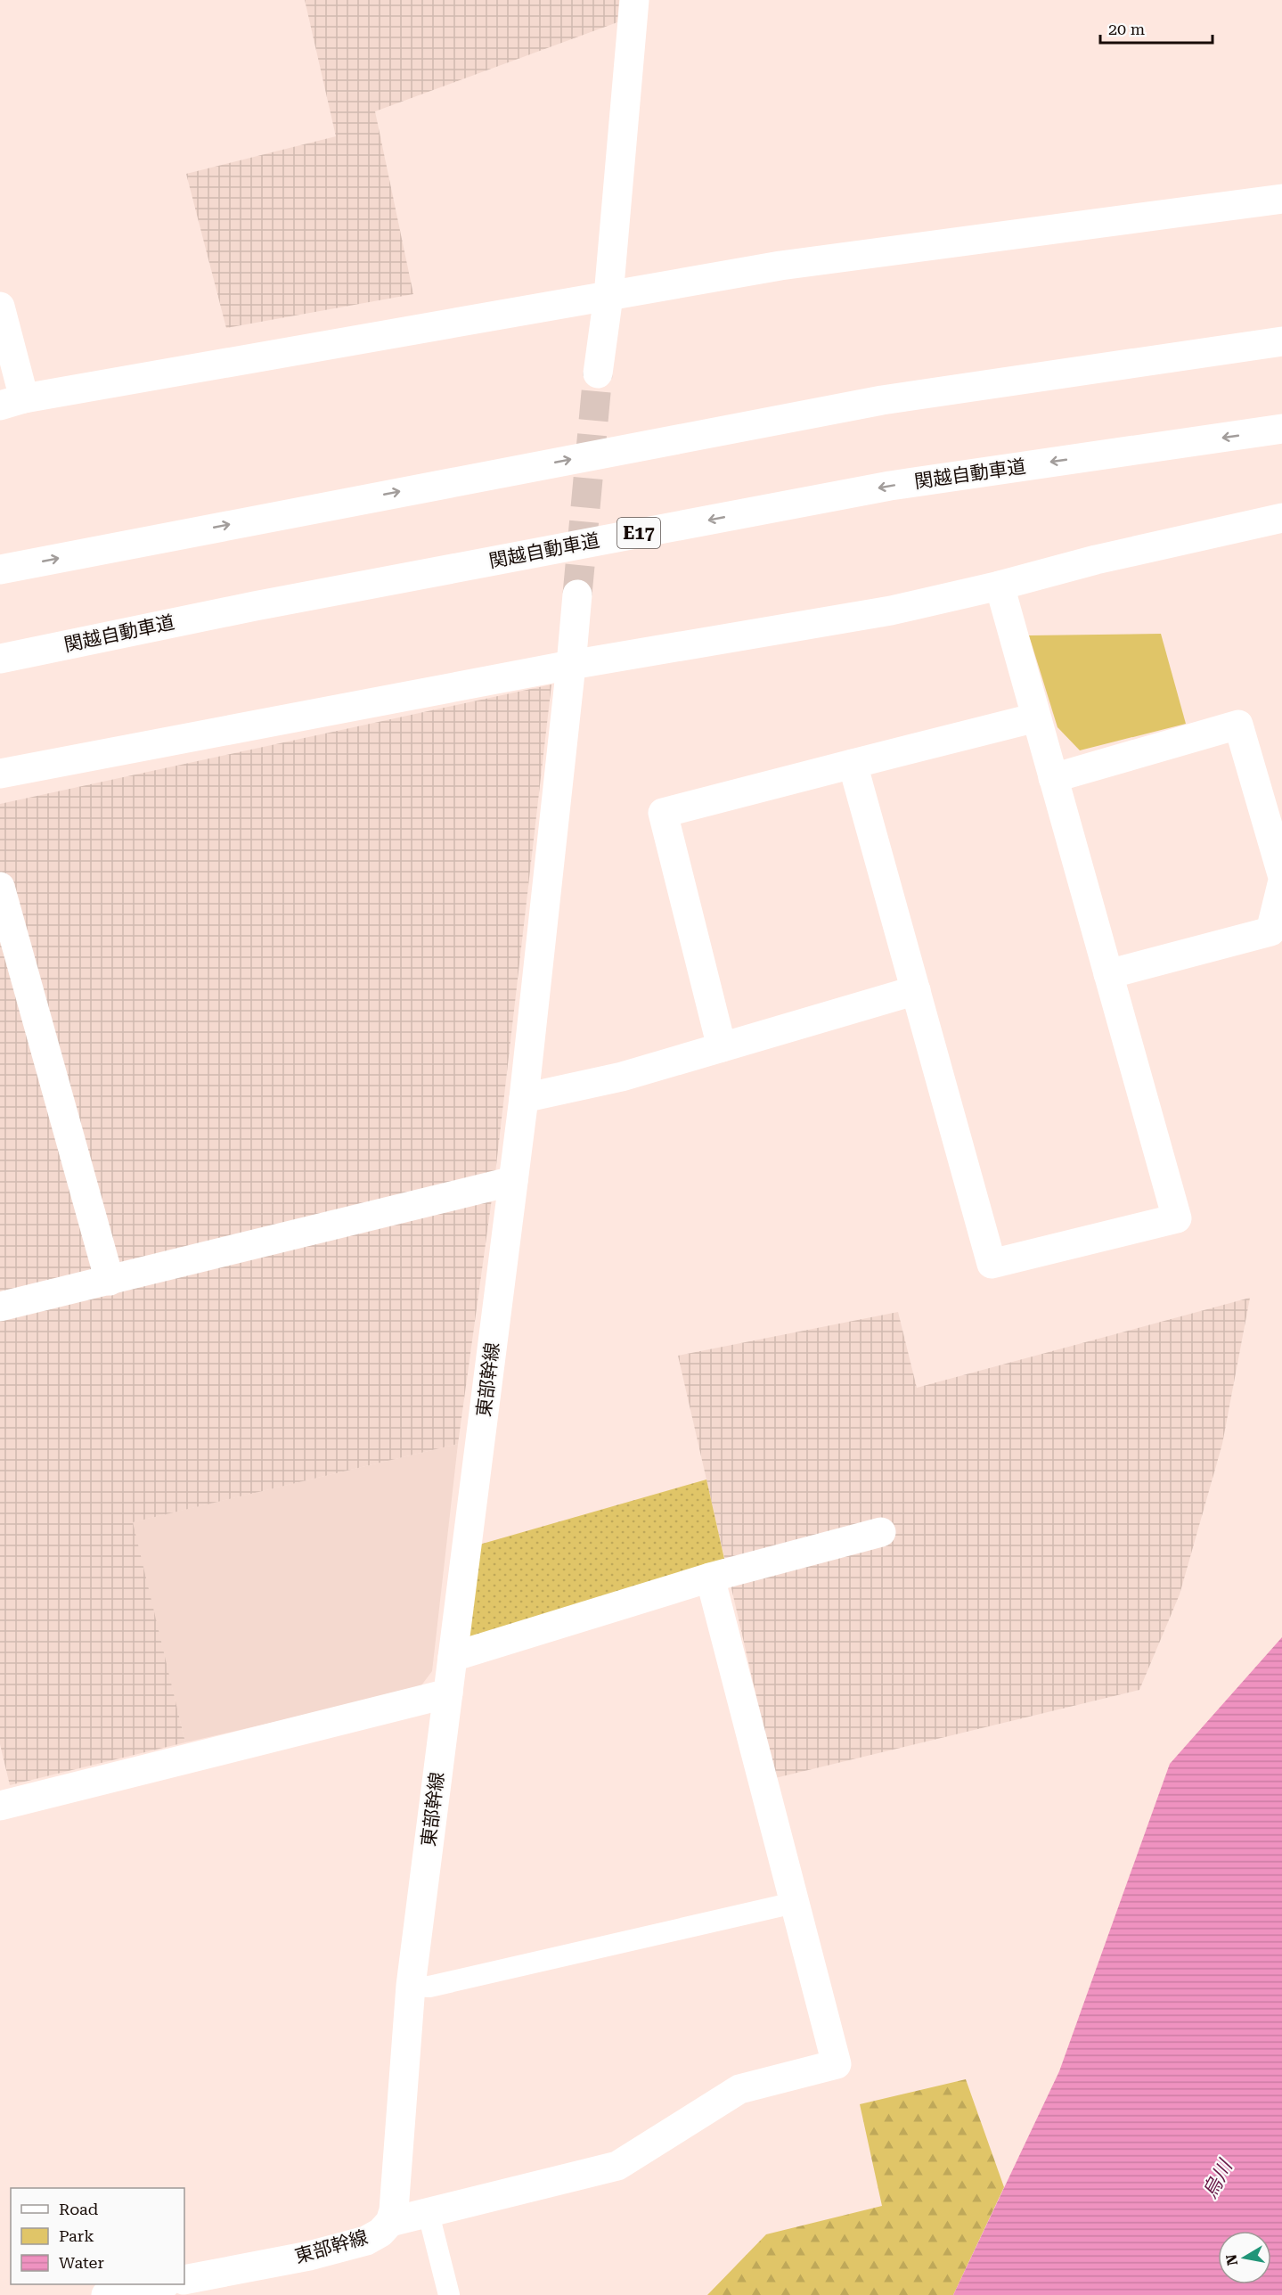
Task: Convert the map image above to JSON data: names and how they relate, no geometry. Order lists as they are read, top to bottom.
{
  "streets": {
    "main road": ["関越自動車道", "E17", "東部幹線"]
  },
  "water": ["烏川"],
  "legend": ["Road", "Park", "Water"],
  "scale_bar": "20 m",
  "north": "left"
}
